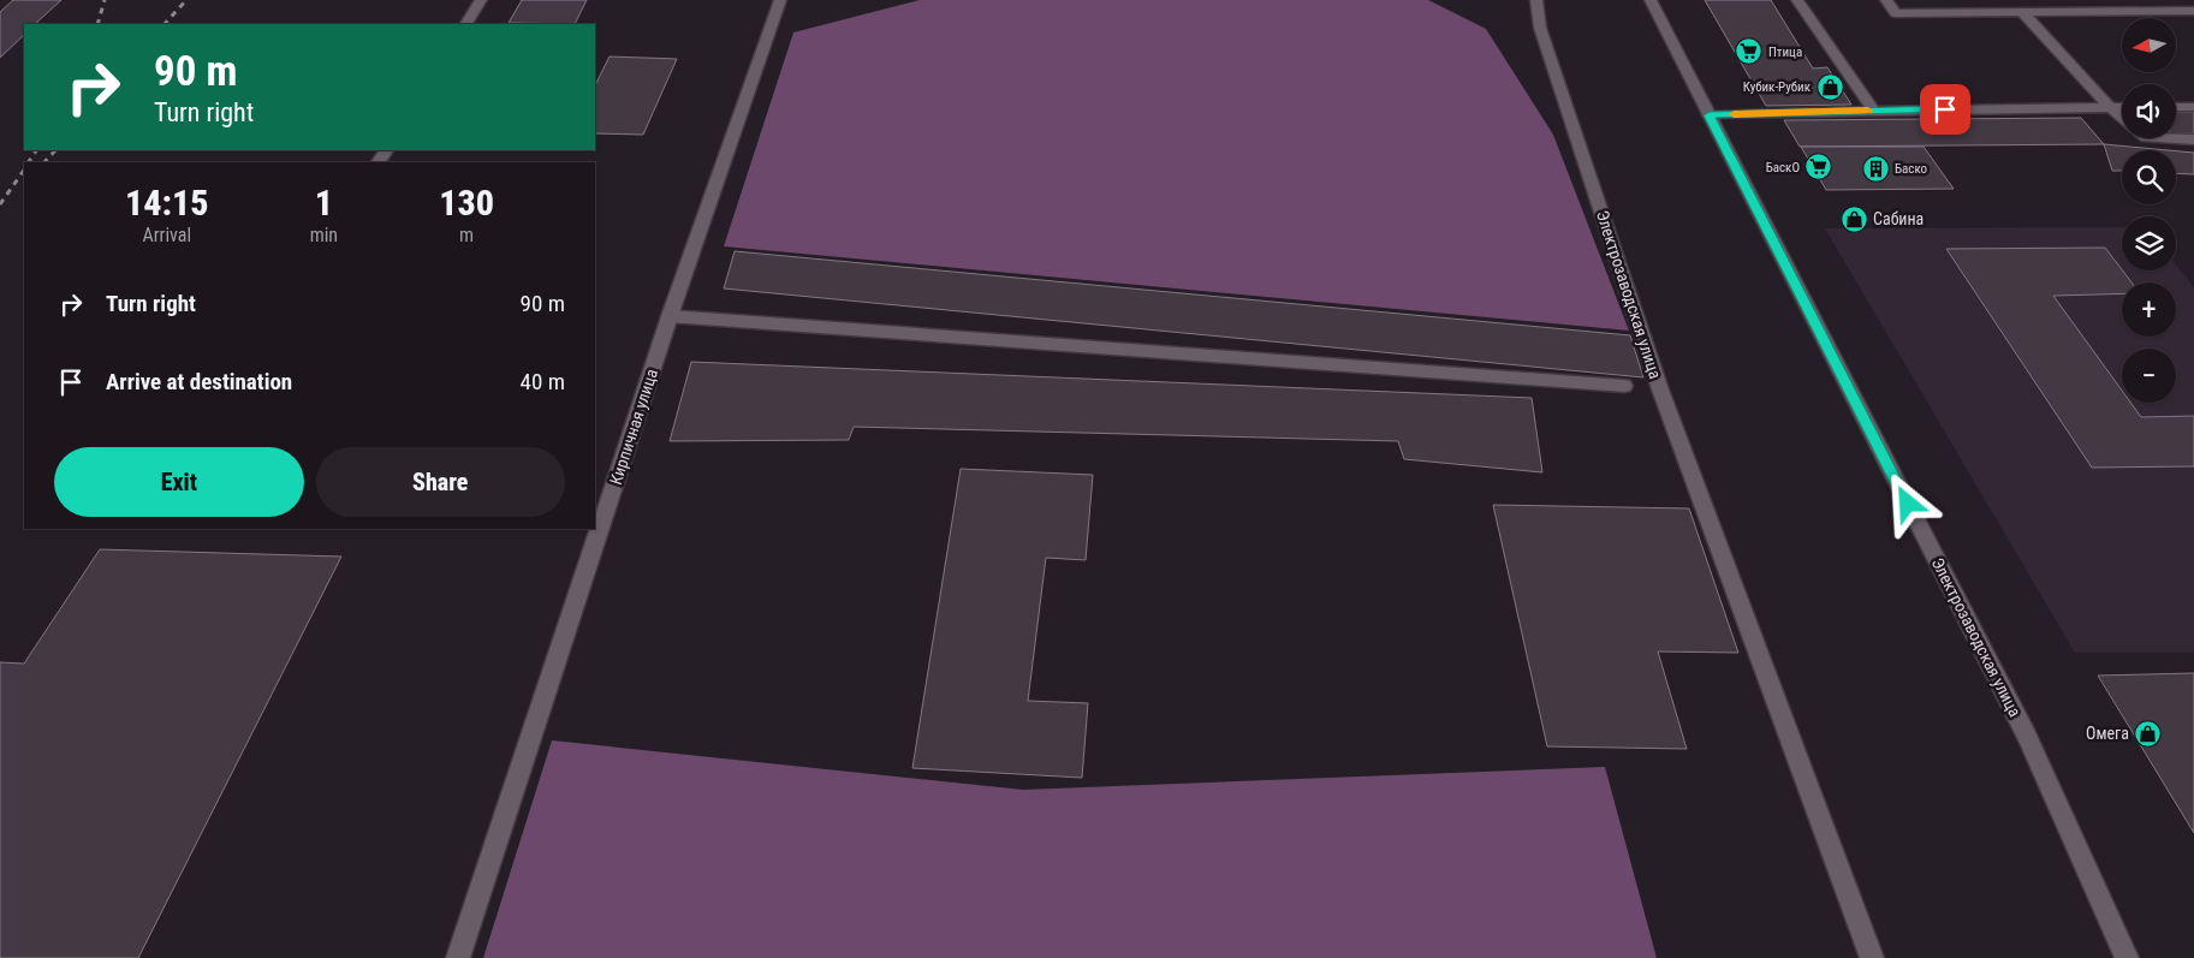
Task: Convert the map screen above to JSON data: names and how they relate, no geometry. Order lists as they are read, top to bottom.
{
  "streets": {
    "main road": ["Электрозаводская улица", "Кирпичная улица"]
  },
  "places": {
    "supermarket": ["Птица", "БаскО"],
    "shop": ["Кубик-Рубик", "Сабина", "Омега"],
    "building": ["Баско"]
  },
  "north": "left",
  "page": {
    "map_buttons": ["+", "−"],
    "turn": ["90 m", "Turn right"],
    "eta": [
      "14:15",
      "Arrival",
      "1",
      "min",
      "130",
      "m"
    ],
    "list": [
      {
        "name": "Turn right",
        "value": "90 m"
      },
      {
        "name": "Arrive at destination",
        "value": "40 m"
      }
    ],
    "buttons": ["Exit", "Share"]
  }
}
